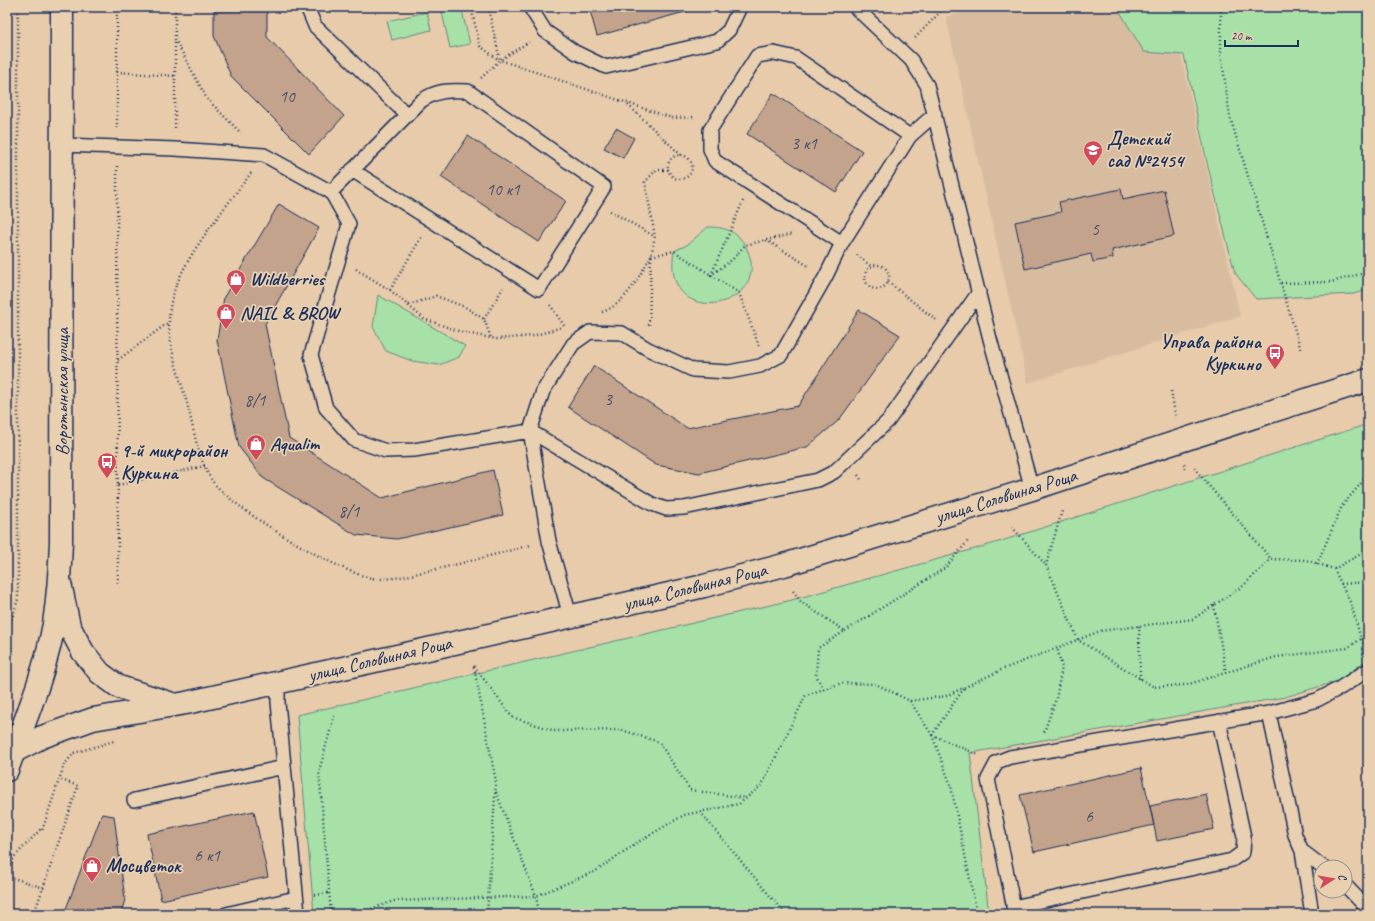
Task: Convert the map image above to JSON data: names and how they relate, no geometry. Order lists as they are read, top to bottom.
{
  "streets": {
    "street": ["Воротынская улица", "улица Соловьиная Роща"]
  },
  "crossings": [
    ["Воротынская улица", "улица Соловьиная Роща"]
  ],
  "places": {
    "school or university": ["Детский сад №2454"],
    "shop": [
      "Wildberries",
      "NAIL & BROW",
      "Aqualim",
      "Мосцветок"
    ],
    "bus stop": ["Управа района Куркино", "9-й микрорайон Куркина"]
  },
  "house_numbers": [
    "10",
    "3 к1",
    "10 к1",
    "5",
    "3",
    "8/1",
    "8/1",
    "6",
    "6 к1"
  ],
  "scale_bar": "20 m",
  "north": "right"
}
